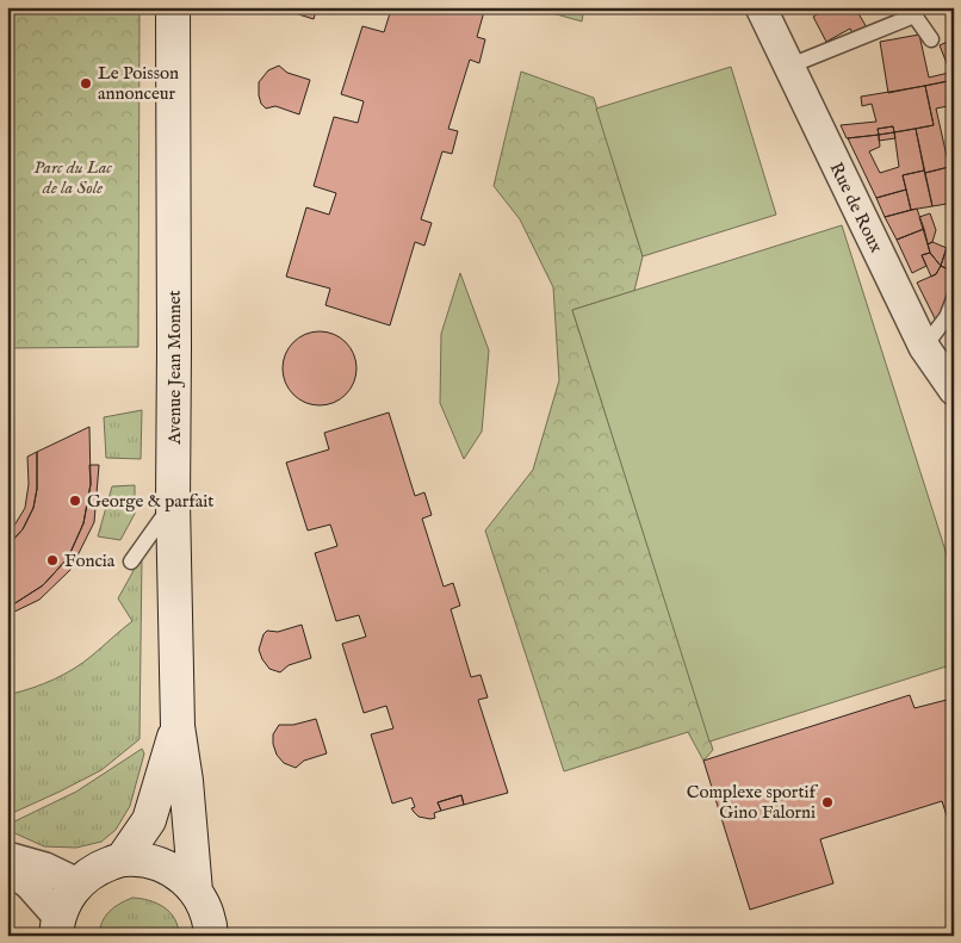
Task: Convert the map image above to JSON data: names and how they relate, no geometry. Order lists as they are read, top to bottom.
{
  "streets": {
    "street": ["Rue de Roux", "Avenue Jean Monnet"]
  },
  "parks": ["Parc du Lac de la Sole"],
  "places": [
    "Le Poisson annonceur",
    "George & parfait",
    "Foncia",
    "Complexe sportif Gino Falorni"
  ]
}
